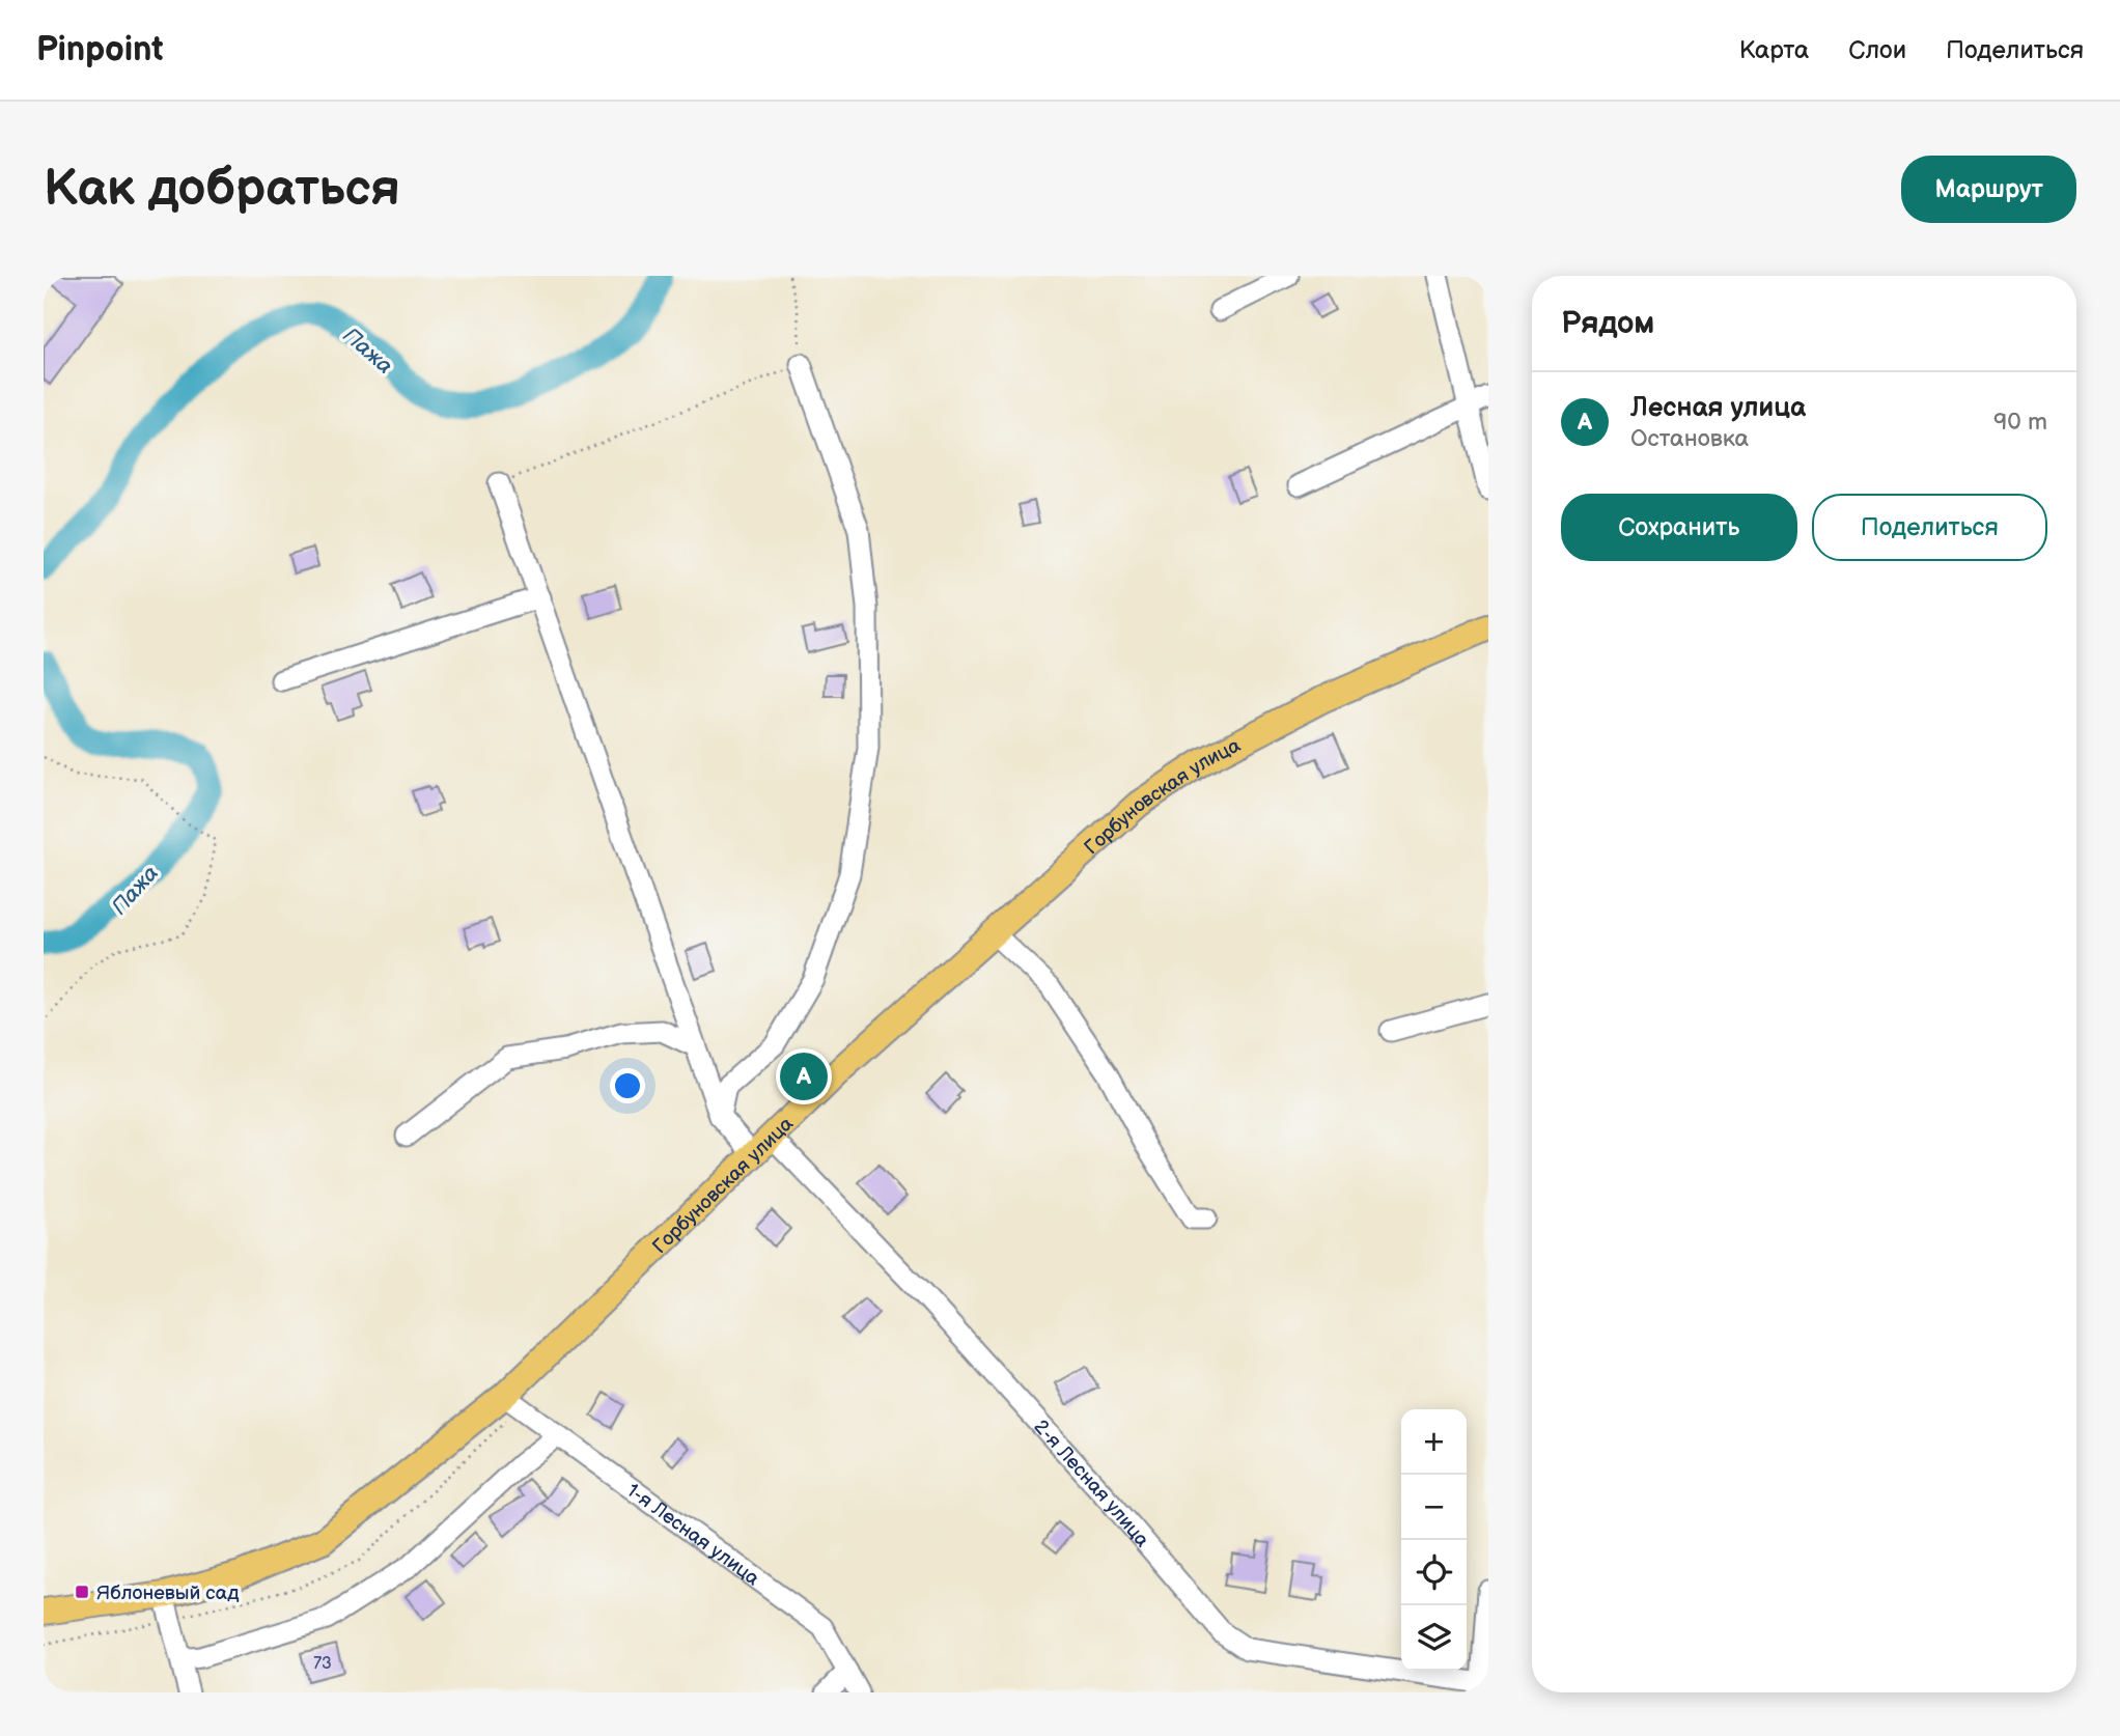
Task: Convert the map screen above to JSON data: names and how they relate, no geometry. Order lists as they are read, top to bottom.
{
  "streets": {
    "main road": ["Горбуновская улица"],
    "street": ["2-я Лесная улица", "1-я Лесная улица"]
  },
  "crossings": [
    ["Горбуновская улица", "2-я Лесная улица"],
    ["Горбуновская улица", "1-я Лесная улица"]
  ],
  "water": ["Пажа"],
  "places": {
    "transit": ["Яблоневый сад"]
  },
  "house_numbers": ["73"],
  "page": {
    "header": "Pinpoint",
    "nav": ["Карта", "Слои", "Поделиться"],
    "buttons": [
      "Маршрут",
      ["Сохранить", "Поделиться"]
    ],
    "title": "Как добраться",
    "heading": "Рядом",
    "list": [
      {
        "mark": "A",
        "name": "Лесная улица",
        "note": "Остановка",
        "value": "90 m"
      }
    ],
    "pins": "A",
    "map_buttons": ["+", "−"]
  }
}
